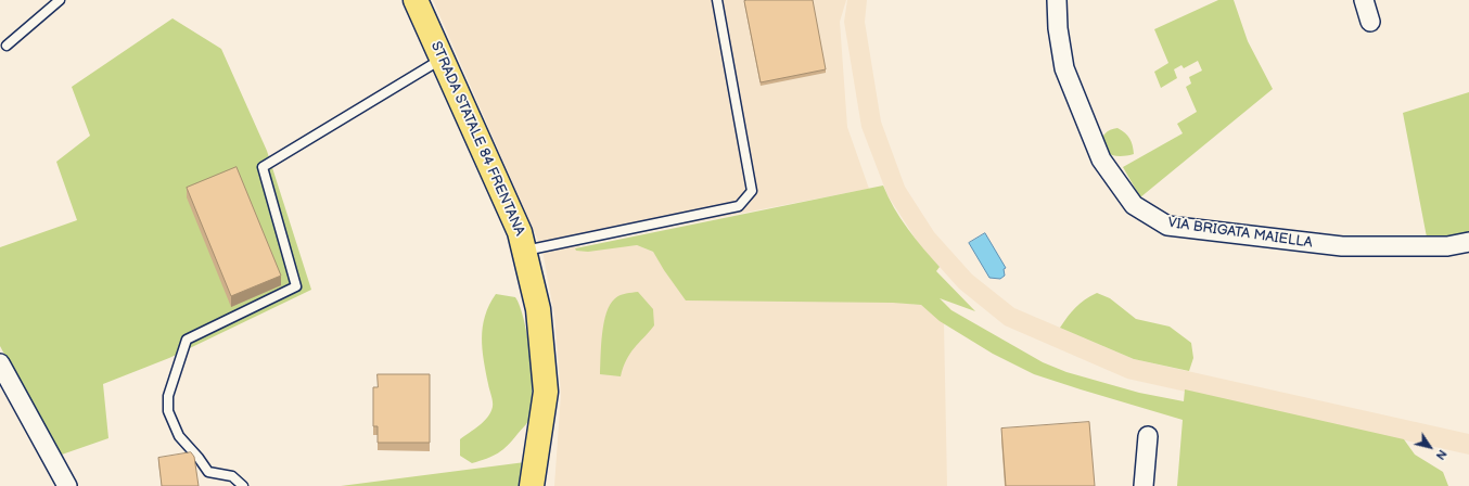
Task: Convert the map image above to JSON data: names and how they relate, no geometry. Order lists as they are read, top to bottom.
{
  "streets": {
    "main road": ["STRADA STATALE 84 FRENTANA"],
    "street": ["VIA BRIGATA MAIELLA"]
  },
  "north": "bottom right"
}
